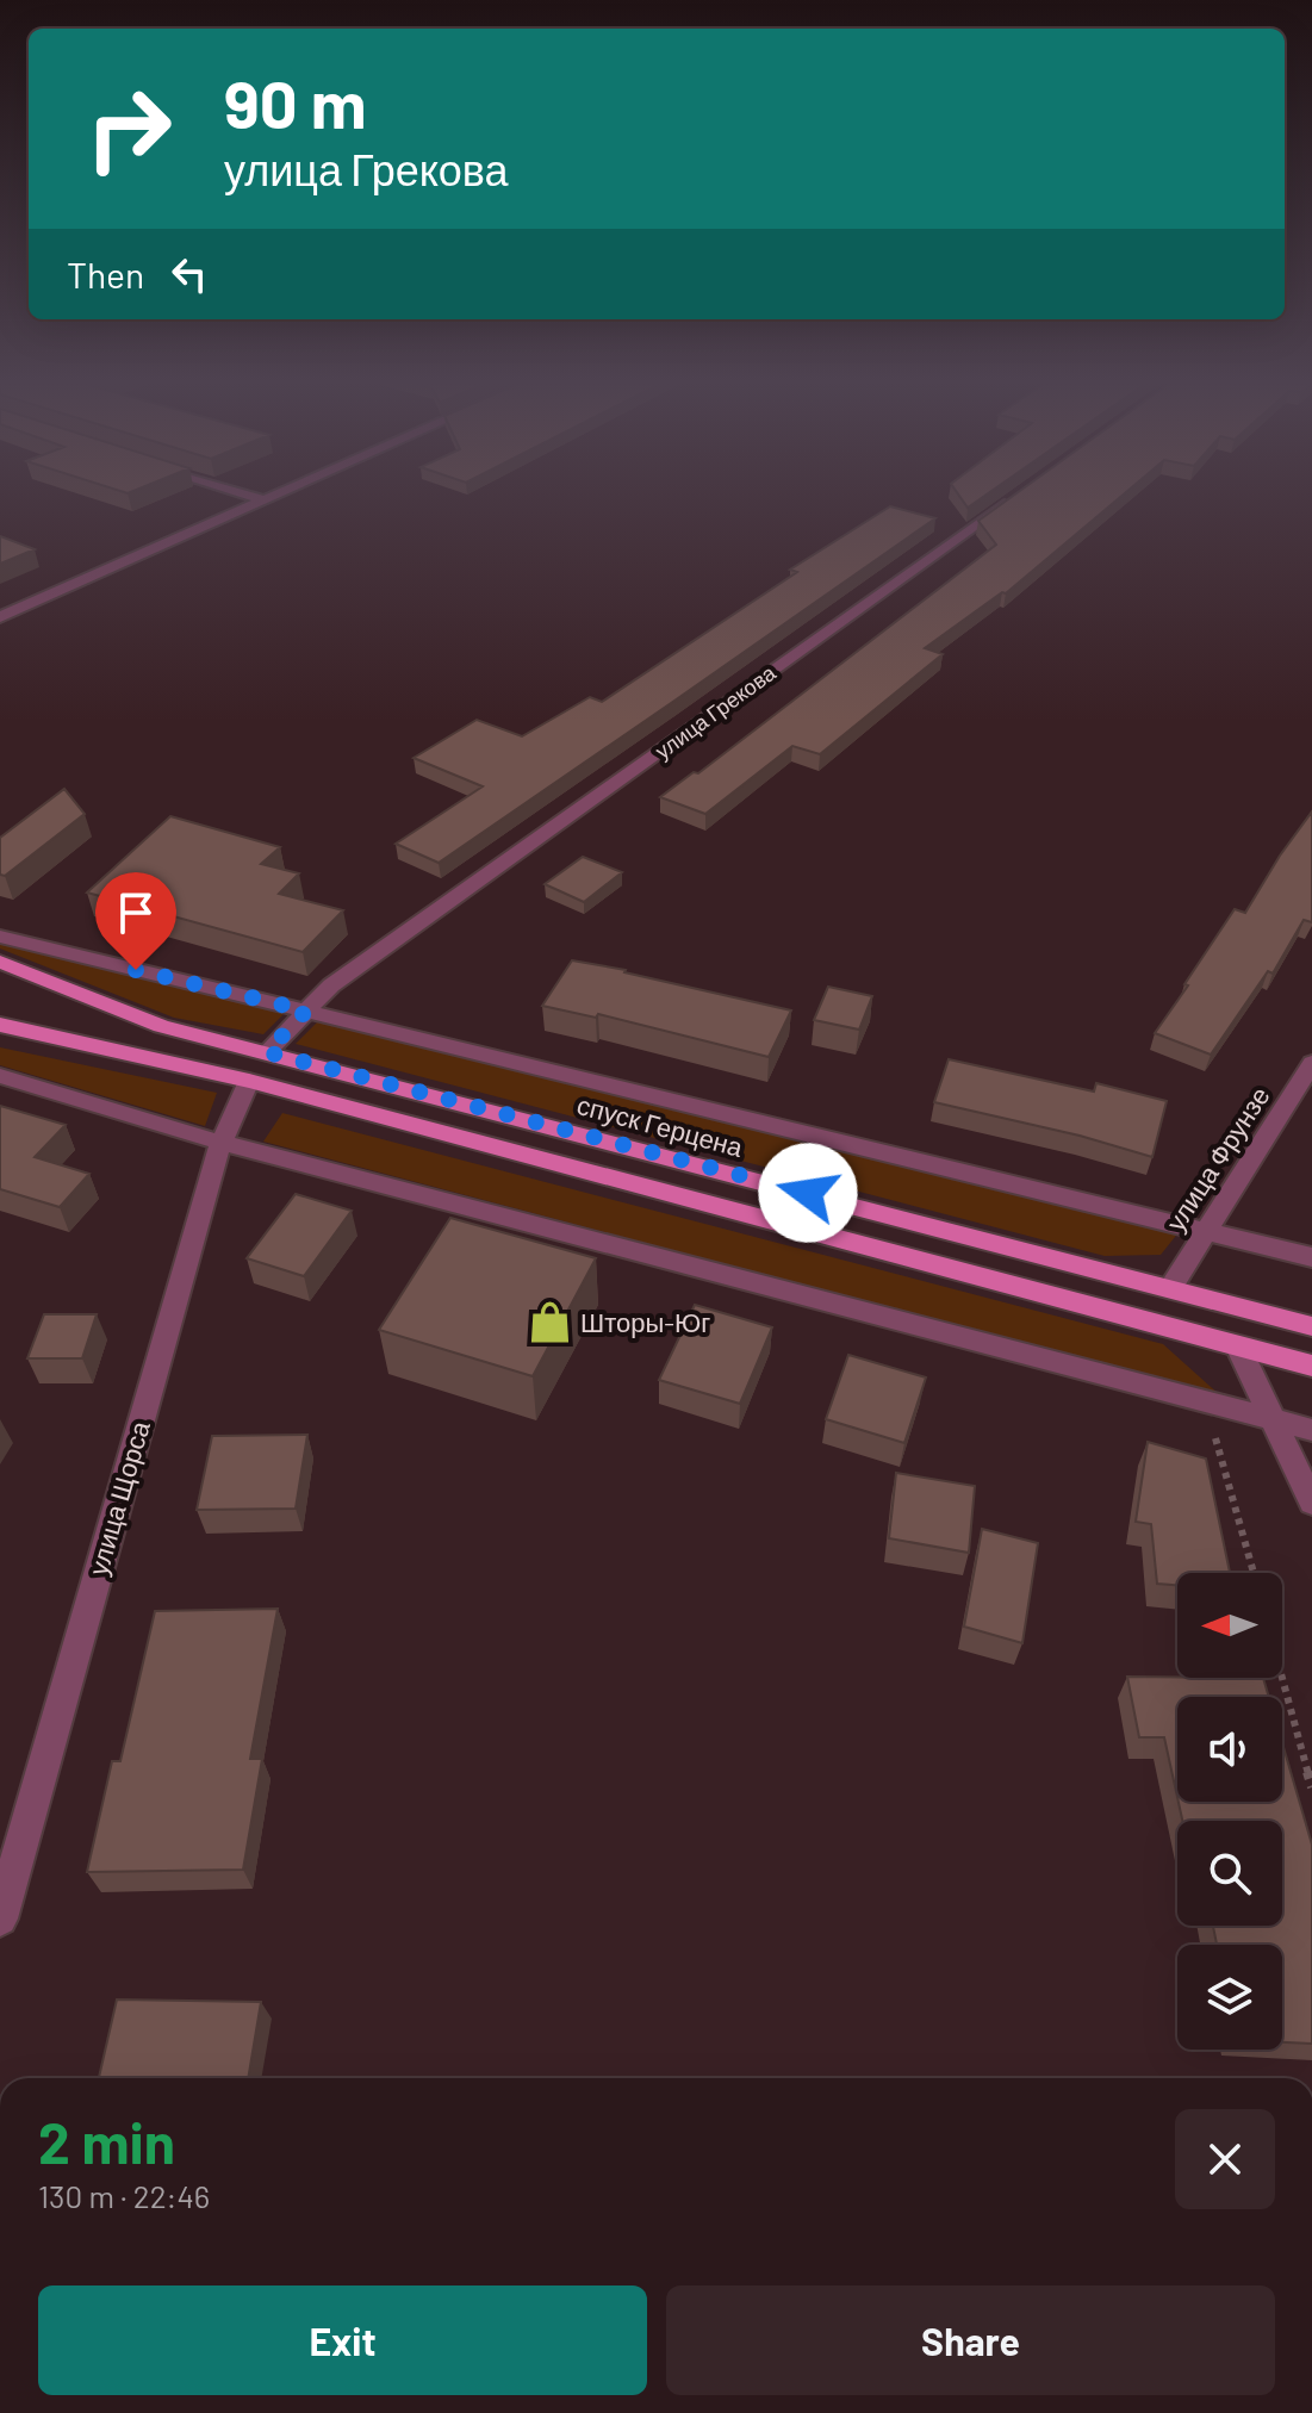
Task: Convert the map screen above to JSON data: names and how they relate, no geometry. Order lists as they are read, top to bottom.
{
  "streets": {
    "main road": ["спуск Герцена"],
    "street": ["улица Грекова", "улица Фрунзе", "улица Щорса"]
  },
  "crossings": [
    ["улица Грекова", "спуск Герцена"],
    ["спуск Герцена", "улица Фрунзе"]
  ],
  "places": {
    "shop": ["Шторы-Юг"]
  },
  "north": "left",
  "page": {
    "turn": ["90 m", "улица Грекова"],
    "then": "Then",
    "heading": ["2 min", "130 m · 22:46"],
    "buttons": ["Exit", "Share"]
  }
}
